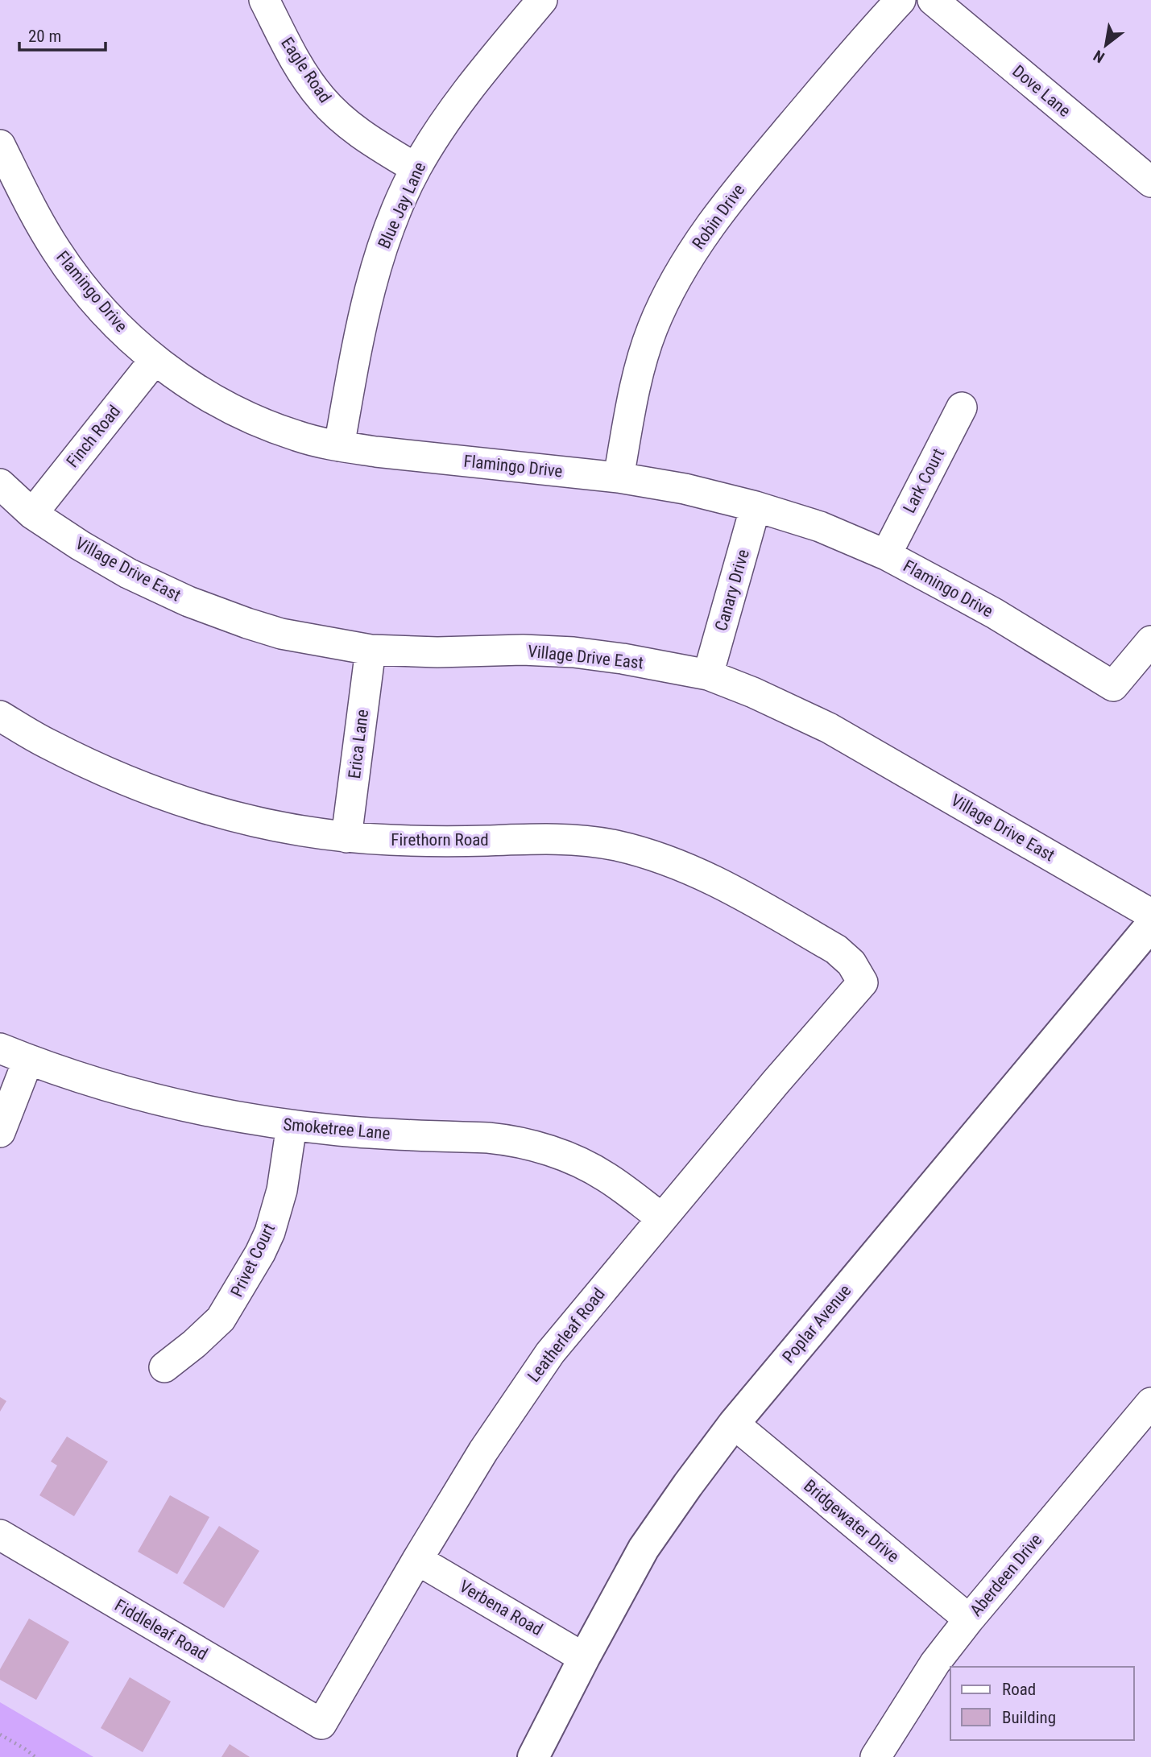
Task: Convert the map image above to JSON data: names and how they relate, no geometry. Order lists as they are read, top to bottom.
{
  "streets": {
    "street": [
      "Eagle Road",
      "Dove Lane",
      "Blue Jay Lane",
      "Robin Drive",
      "Flamingo Drive",
      "Finch Road",
      "Lark Court",
      "Village Drive East",
      "Canary Drive",
      "Erica Lane",
      "Firethorn Road",
      "Smoketree Lane",
      "Privet Court",
      "Poplar Avenue",
      "Leatherleaf Road",
      "Bridgewater Drive",
      "Aberdeen Drive",
      "Verbena Road",
      "Fiddleleaf Road"
    ]
  },
  "crossings": [
    ["Eagle Road", "Blue Jay Lane"],
    ["Blue Jay Lane", "Flamingo Drive"],
    ["Robin Drive", "Flamingo Drive"],
    ["Flamingo Drive", "Finch Road"],
    ["Flamingo Drive", "Lark Court"],
    ["Flamingo Drive", "Canary Drive"],
    ["Finch Road", "Village Drive East"],
    ["Village Drive East", "Canary Drive"],
    ["Village Drive East", "Erica Lane"],
    ["Erica Lane", "Firethorn Road"],
    ["Firethorn Road", "Leatherleaf Road"],
    ["Smoketree Lane", "Privet Court"],
    ["Smoketree Lane", "Leatherleaf Road"],
    ["Poplar Avenue", "Bridgewater Drive"],
    ["Poplar Avenue", "Verbena Road"],
    ["Leatherleaf Road", "Verbena Road"],
    ["Leatherleaf Road", "Fiddleleaf Road"],
    ["Bridgewater Drive", "Aberdeen Drive"]
  ],
  "legend": ["Road", "Building"],
  "scale_bar": "20 m",
  "north": "bottom left"
}
